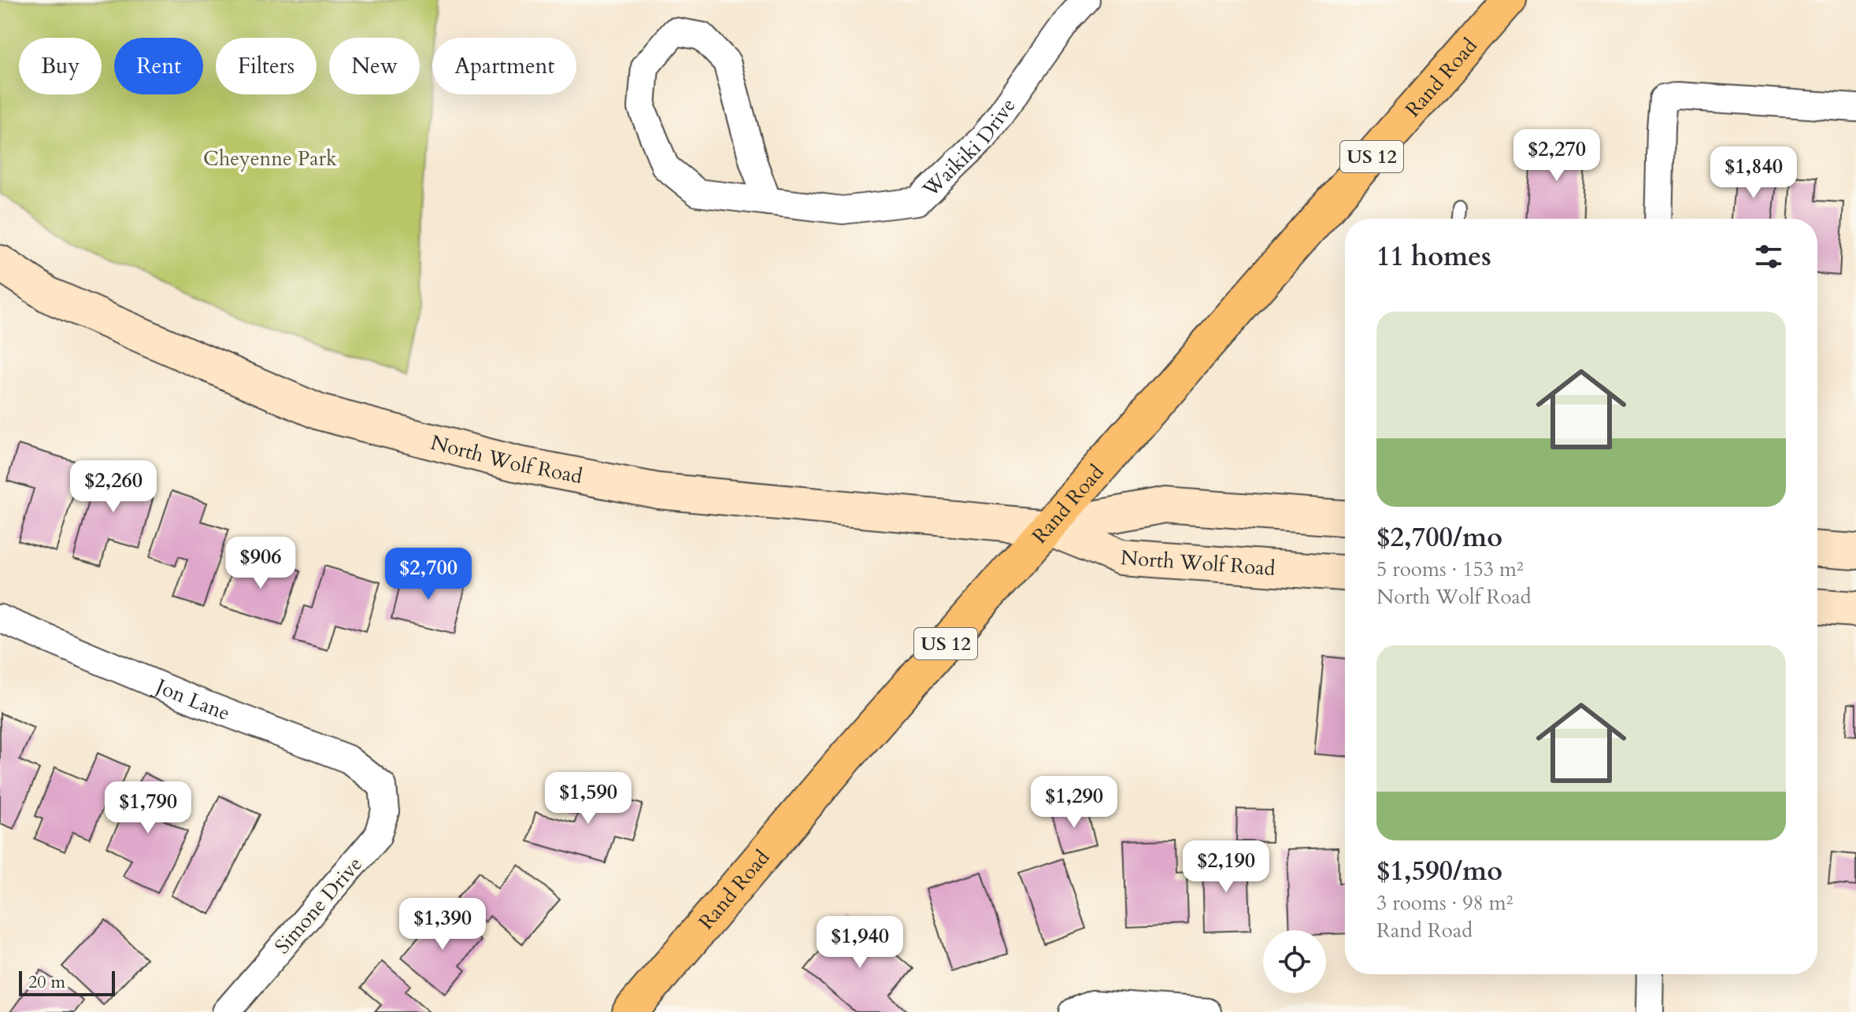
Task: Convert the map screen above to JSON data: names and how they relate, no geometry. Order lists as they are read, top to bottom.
{
  "streets": {
    "main road": ["Rand Road", "US 12", "North Wolf Road"],
    "street": ["Waikiki Drive", "Jon Lane", "Simone Drive"]
  },
  "crossings": [
    ["Rand Road", "North Wolf Road"],
    ["Jon Lane", "Simone Drive"]
  ],
  "parks": ["Cheyenne Park"],
  "scale_bar": "20 m",
  "page": {
    "chip": [
      "Buy",
      "Rent",
      "Filters",
      "New",
      "Apartment"
    ],
    "price": [
      "$2,270",
      "$1,840",
      "$2,260",
      "$906",
      "$2,700",
      "$1,590",
      "$1,290",
      "$1,790",
      "$2,190",
      "$1,390",
      "$1,940"
    ],
    "heading": "11 homes",
    "list": [
      {
        "name": "$2,700/mo",
        "note": "5 rooms · 153 m² · North Wolf Road"
      },
      {
        "name": "$1,590/mo",
        "note": "3 rooms · 98 m² · Rand Road"
      }
    ],
    "scale": "20 m"
  }
}
